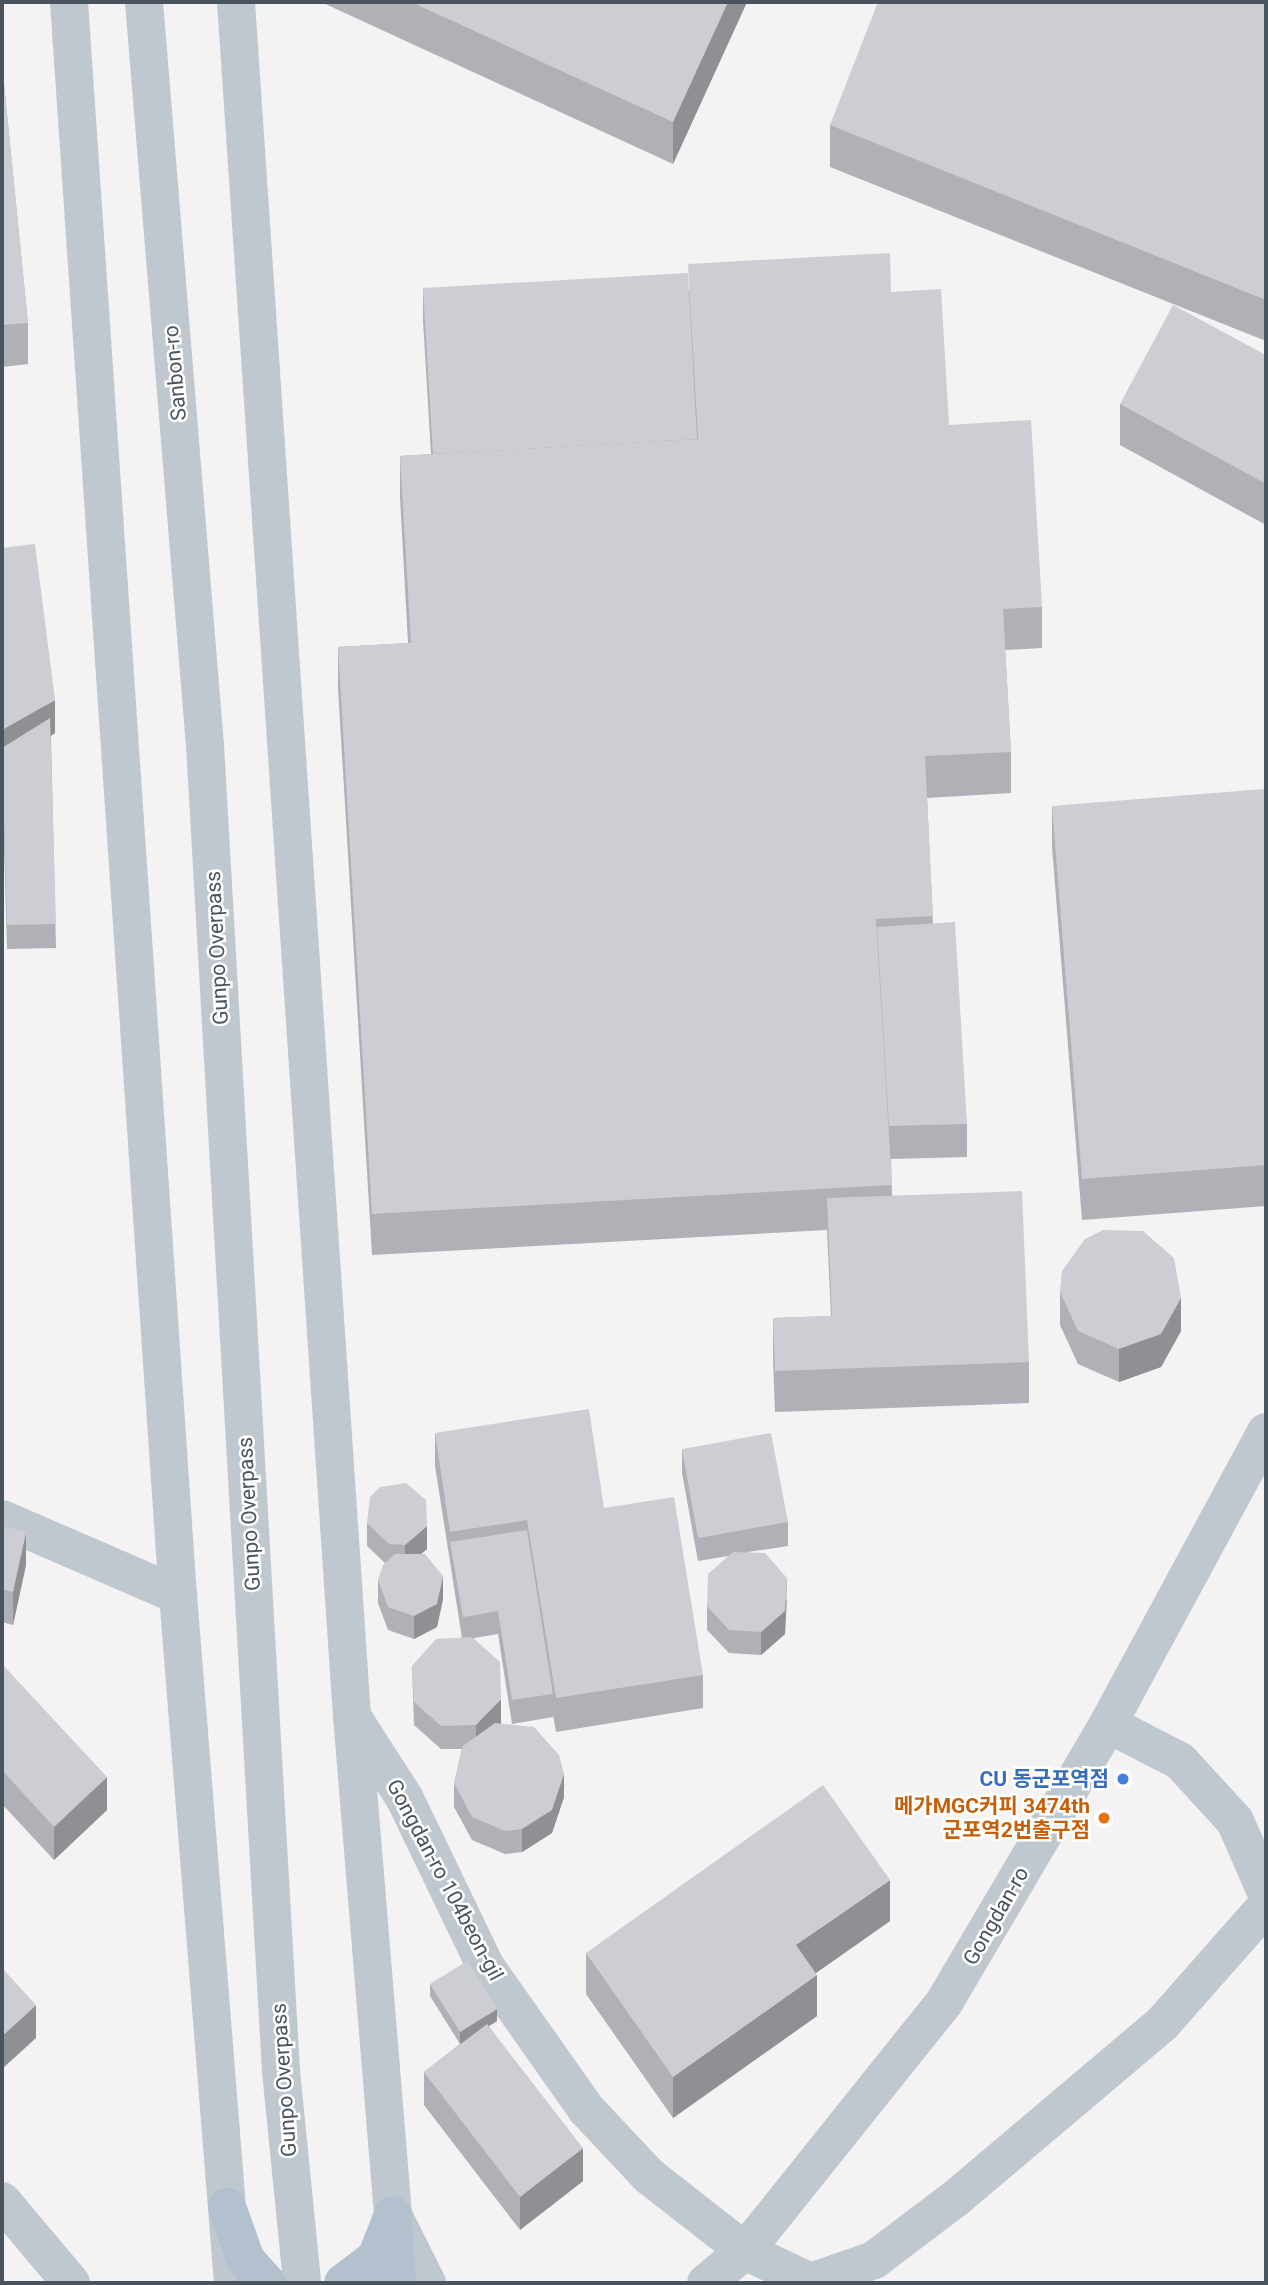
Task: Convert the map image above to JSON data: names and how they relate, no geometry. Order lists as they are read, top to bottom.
{
  "streets": {
    "street": [
      "Sanbon-ro",
      "Gunpo Overpass",
      "Gongdan-ro 104beon-gil",
      "Gongdan-ro"
    ]
  },
  "crossings": [
    ["Sanbon-ro", "Gunpo Overpass"],
    ["Gongdan-ro 104beon-gil", "Gongdan-ro"]
  ],
  "places": ["CU 동군포역점", "메가MGC커피 3474th 군포역2번출구점"]
}
